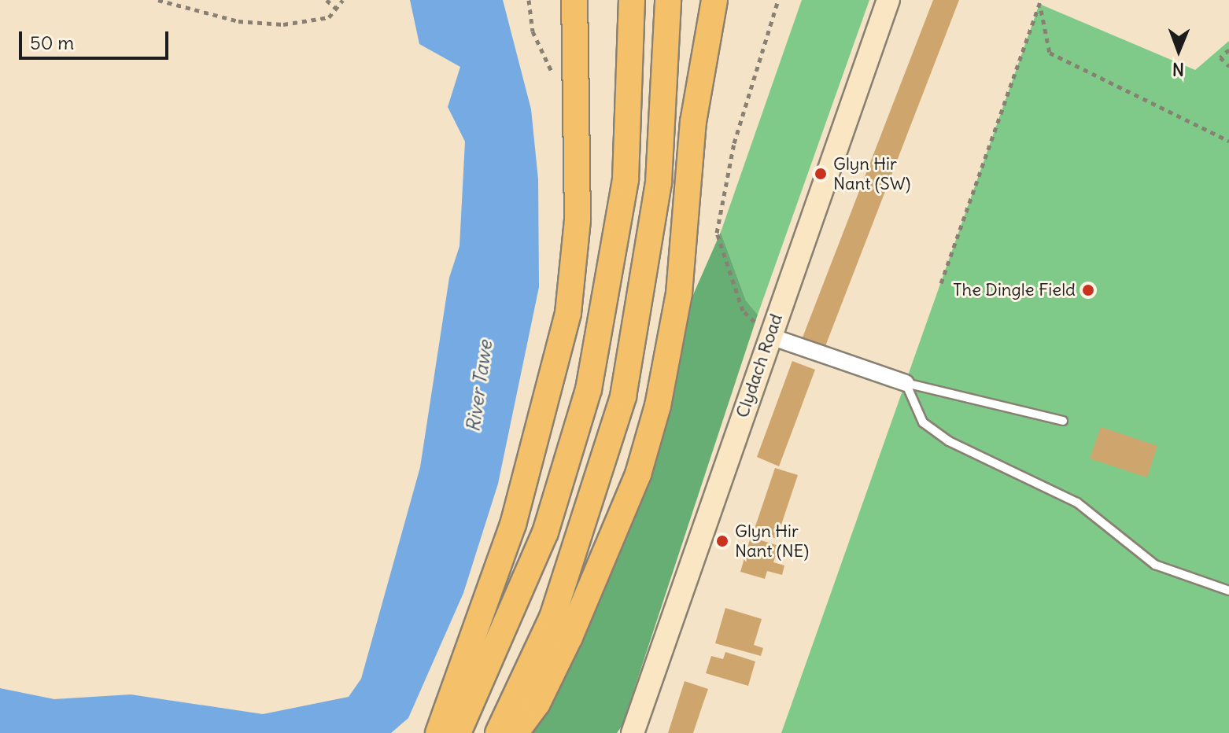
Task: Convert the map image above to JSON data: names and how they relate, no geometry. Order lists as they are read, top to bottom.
{
  "streets": {
    "main road": ["Clydach Road"]
  },
  "water": ["River Tawe"],
  "places": ["Glyn Hir Nant (SW)", "The Dingle Field", "Glyn Hir Nant (NE)"],
  "scale_bar": "50 m",
  "north": "bottom"
}
